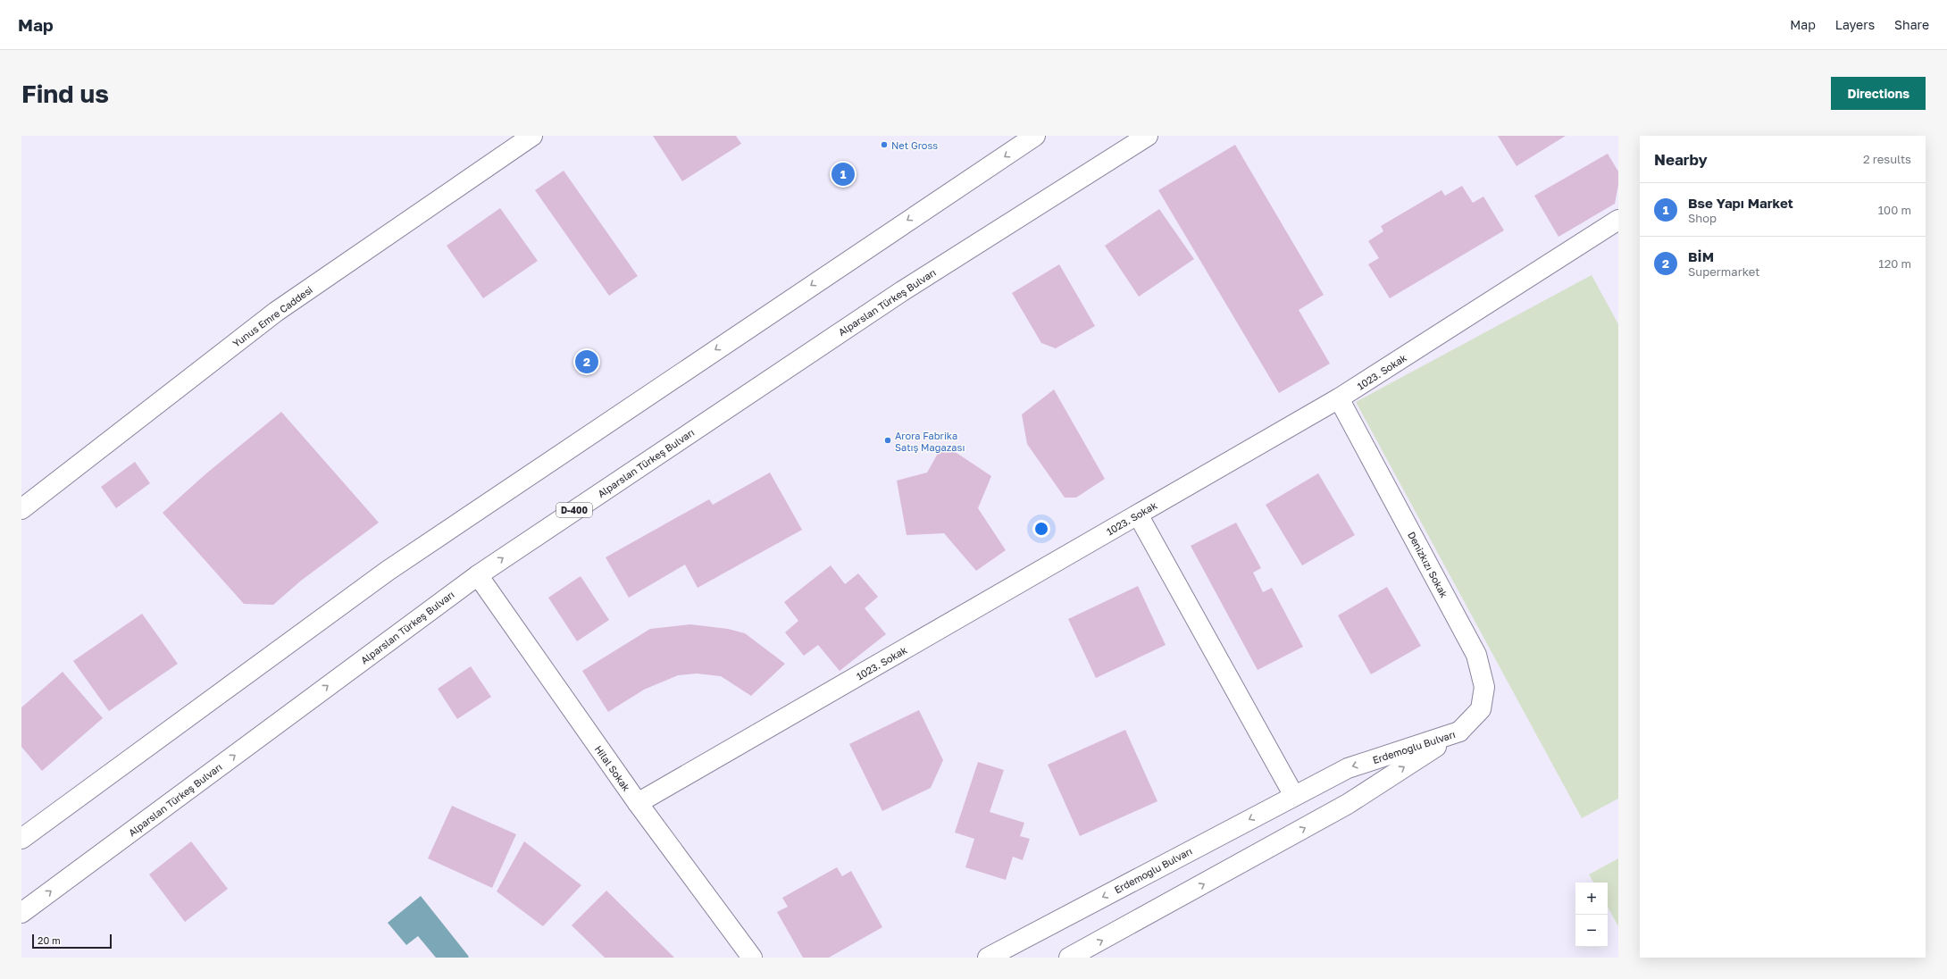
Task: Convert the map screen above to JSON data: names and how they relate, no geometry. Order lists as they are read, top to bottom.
{
  "streets": {
    "main road": [
      "Alparslan Türkeş Bulvarı",
      "Yunus Emre Caddesi",
      "1023. Sokak",
      "D-400",
      "Denizkızı Sokak",
      "Erdemoğlu Bulvarı",
      "Hilal Sokak"
    ]
  },
  "crossings": [
    ["Alparslan Türkeş Bulvarı", "Hilal Sokak"],
    ["1023. Sokak", "Denizkızı Sokak"],
    ["1023. Sokak", "Hilal Sokak"],
    ["Denizkızı Sokak", "Erdemoğlu Bulvarı"]
  ],
  "places": ["Net Gross", "Arora Fabrika Satış Mağazası"],
  "scale_bar": "20 m",
  "page": {
    "header": "Map",
    "nav": ["Map", "Layers", "Share"],
    "buttons": "Directions",
    "title": "Find us",
    "heading": ["Nearby", "2 results"],
    "pins": ["1", "2"],
    "list": [
      {
        "mark": "1",
        "name": "Bse Yapı Market",
        "note": "Shop",
        "value": "100 m"
      },
      {
        "mark": "2",
        "name": "BİM",
        "note": "Supermarket",
        "value": "120 m"
      }
    ],
    "map_buttons": ["+", "−"],
    "scale": "20 m"
  }
}
